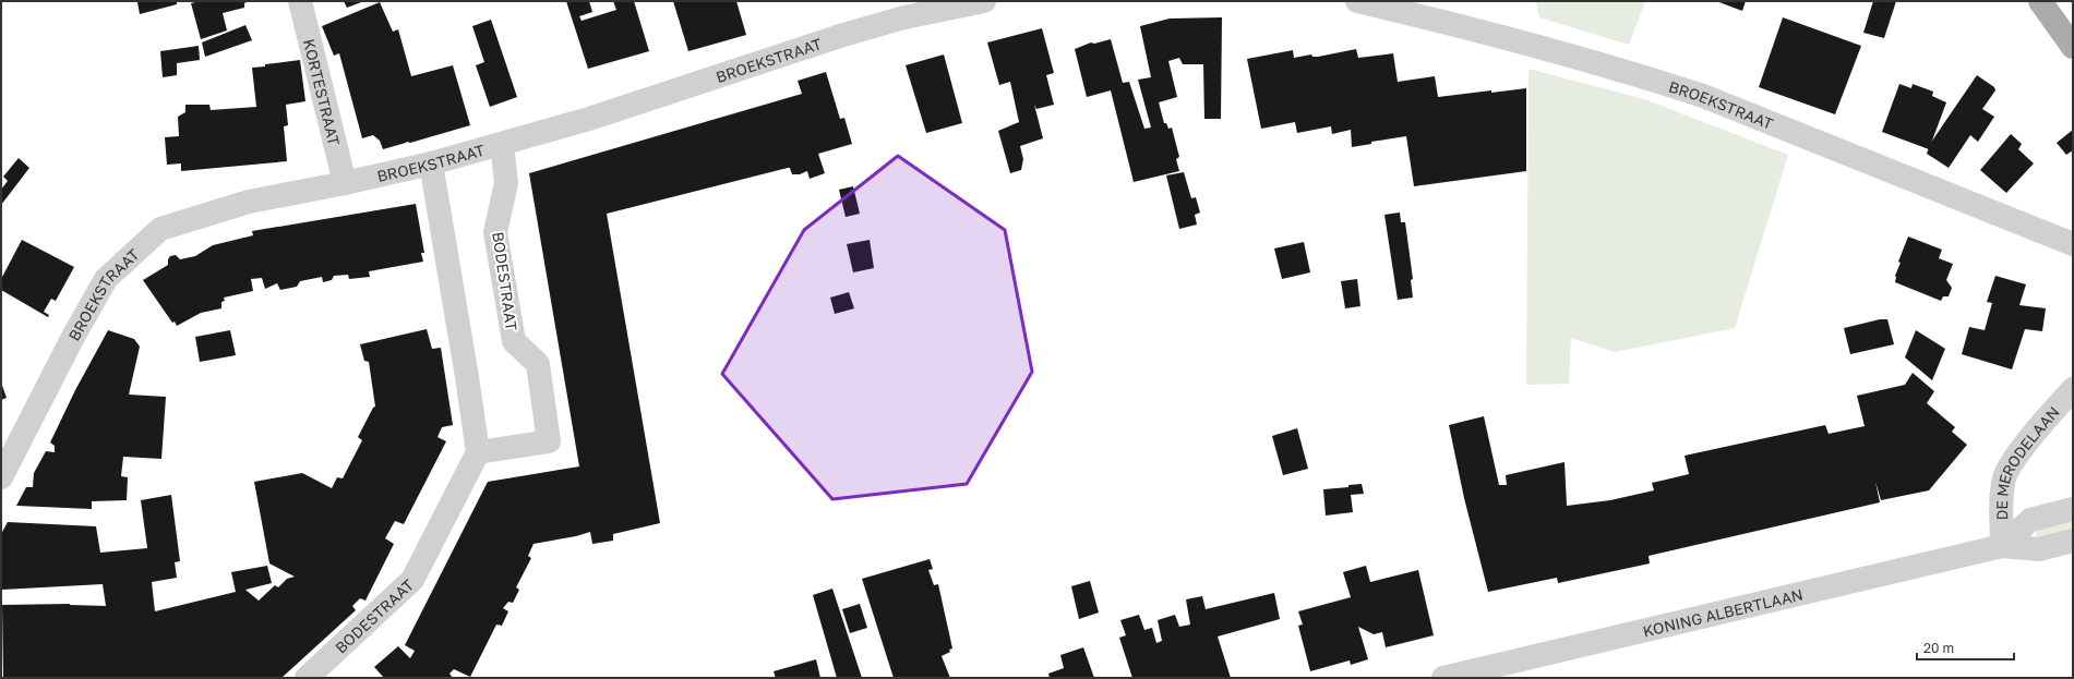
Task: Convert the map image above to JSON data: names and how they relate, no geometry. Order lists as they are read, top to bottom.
{
  "streets": {
    "street": [
      "BROEKSTRAAT",
      "KORTESTRAAT",
      "BODESTRAAT",
      "DE MERODELAAN",
      "KONING ALBERTLAAN"
    ]
  },
  "crossings": [
    ["BROEKSTRAAT", "KORTESTRAAT"],
    ["BROEKSTRAAT", "BODESTRAAT"],
    ["DE MERODELAAN", "KONING ALBERTLAAN"]
  ],
  "scale_bar": "20 m"
}
